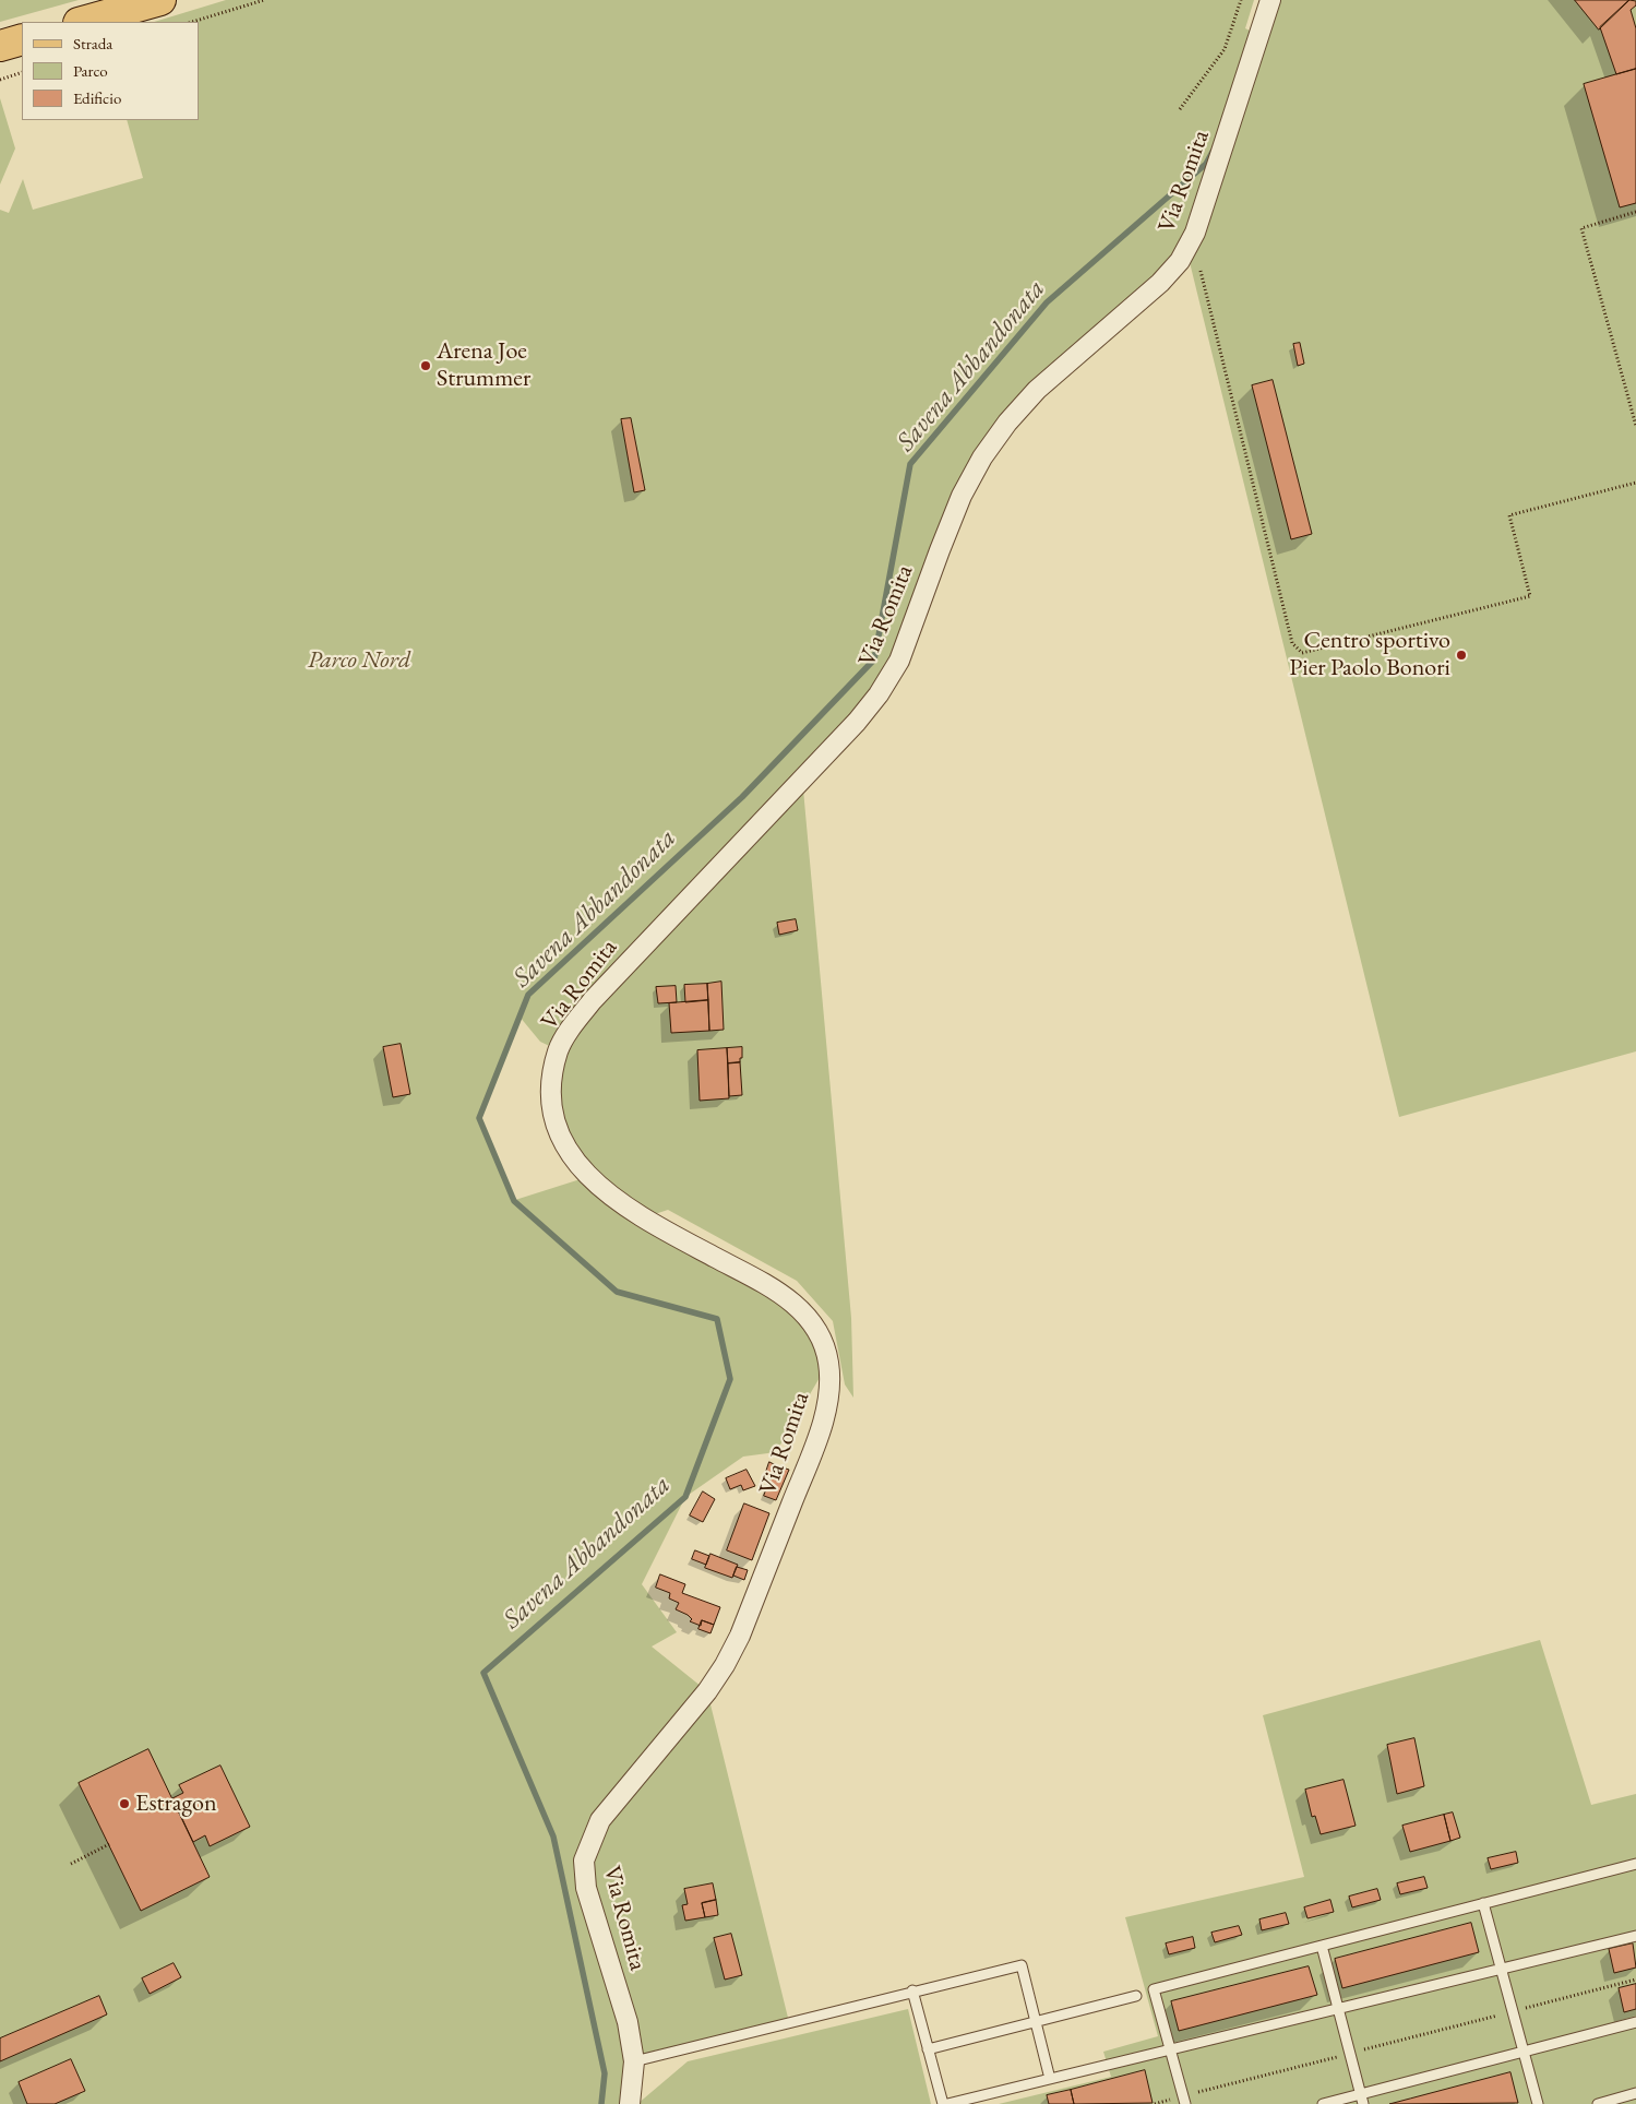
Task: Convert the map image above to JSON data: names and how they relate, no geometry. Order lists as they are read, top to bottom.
{
  "streets": {
    "street": ["Via Romita"]
  },
  "water": ["Savena Abbandonata"],
  "parks": ["Parco Nord"],
  "places": ["Arena Joe Strummer", "Centro sportivo Pier Paolo Bonori", "Estragon"],
  "legend": ["Strada", "Parco", "Edificio"]
}
